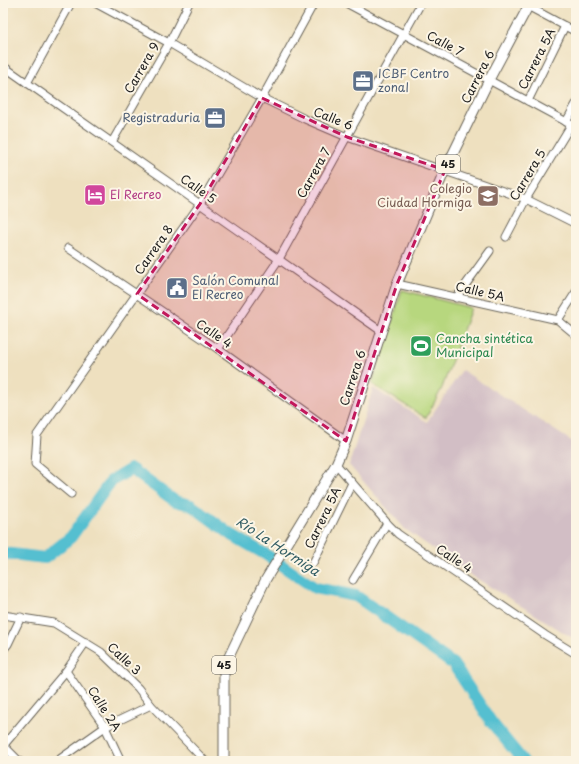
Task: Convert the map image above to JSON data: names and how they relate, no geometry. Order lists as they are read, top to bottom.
{
  "streets": {
    "main road": ["Carrera 6", "45"],
    "street": [
      "Calle 7",
      "Carrera 5A",
      "Carrera 9",
      "Calle 6",
      "Carrera 7",
      "Carrera 5",
      "Calle 5",
      "Carrera 8",
      "Calle 5A",
      "Calle 4",
      "Calle 3",
      "Calle 2A"
    ]
  },
  "crossings": [
    ["Calle 7", "Carrera 5A"],
    ["Calle 7", "Carrera 6"],
    ["Calle 7", "Carrera 7"],
    ["Calle 7", "Carrera 5"],
    ["Carrera 5A", "Calle 4"],
    ["Carrera 9", "Calle 6"],
    ["Carrera 9", "Calle 5"],
    ["Carrera 6", "Calle 6"],
    ["Carrera 6", "Calle 5"],
    ["Carrera 6", "Calle 5A"],
    ["Carrera 6", "Calle 4"],
    ["Calle 6", "Carrera 7"],
    ["Calle 6", "Carrera 5"],
    ["Calle 6", "Carrera 8"],
    ["Carrera 7", "Calle 5"],
    ["Carrera 7", "Calle 4"],
    ["Calle 5", "Carrera 8"],
    ["Carrera 8", "Calle 4"]
  ],
  "water": ["Río La Hormiga"],
  "places": {
    "office": ["ICBF Centro zonal", "Registraduria"],
    "hotel": ["El Recreo"],
    "school or university": ["Colegio Ciudad Hormiga"],
    "public building": ["Salón Comunal El Recreo"],
    "sports": ["Cancha sintética Municipal"]
  }
}
